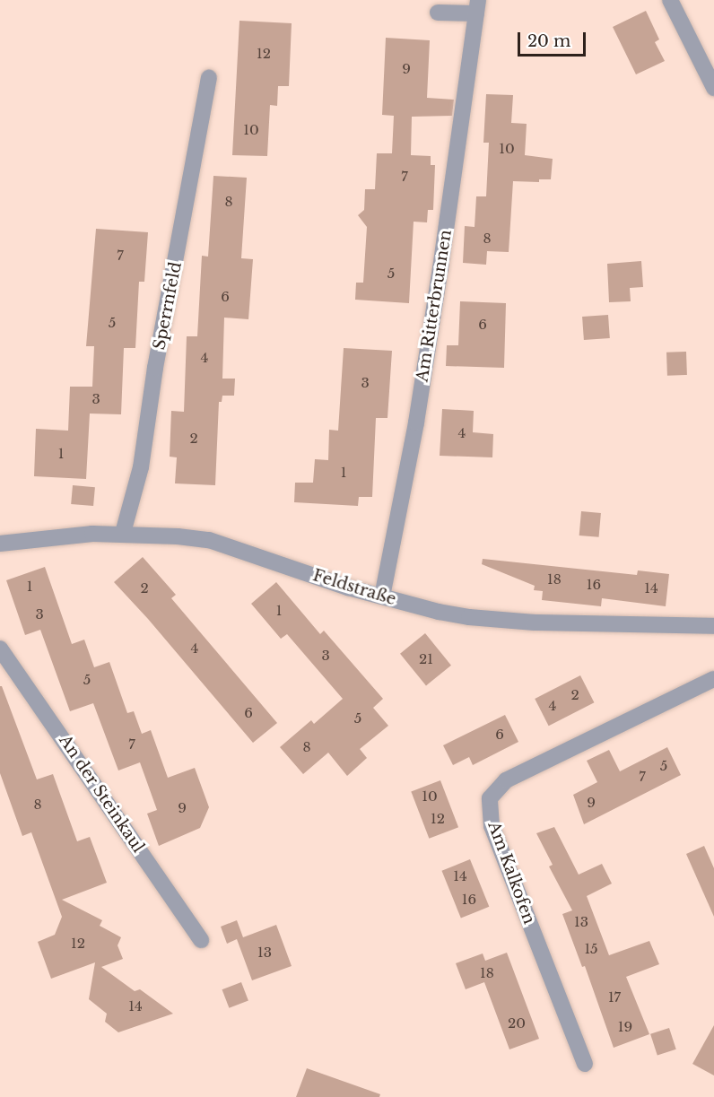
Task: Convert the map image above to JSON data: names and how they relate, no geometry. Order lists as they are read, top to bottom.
{
  "streets": {
    "street": [
      "Sperrnfeld",
      "Am Ritterbrunnen",
      "Feldstraße",
      "An der Steinkaul",
      "Am Kalkofen"
    ]
  },
  "crossings": [
    ["Sperrnfeld", "Feldstraße"],
    ["Am Ritterbrunnen", "Feldstraße"]
  ],
  "house_numbers": [
    "12",
    "9",
    "10",
    "10",
    "7",
    "8",
    "8",
    "7",
    "5",
    "6",
    "5",
    "6",
    "4",
    "3",
    "3",
    "4",
    "2",
    "1",
    "1",
    "18",
    "16",
    "1",
    "2",
    "14",
    "1",
    "3",
    "4",
    "3",
    "21",
    "5",
    "2",
    "4",
    "6",
    "5",
    "6",
    "7",
    "8",
    "5",
    "7",
    "10",
    "9",
    "8",
    "9",
    "12",
    "14",
    "16",
    "13",
    "12",
    "15",
    "13",
    "18",
    "17",
    "14",
    "20",
    "19"
  ],
  "scale_bar": "20 m"
}
